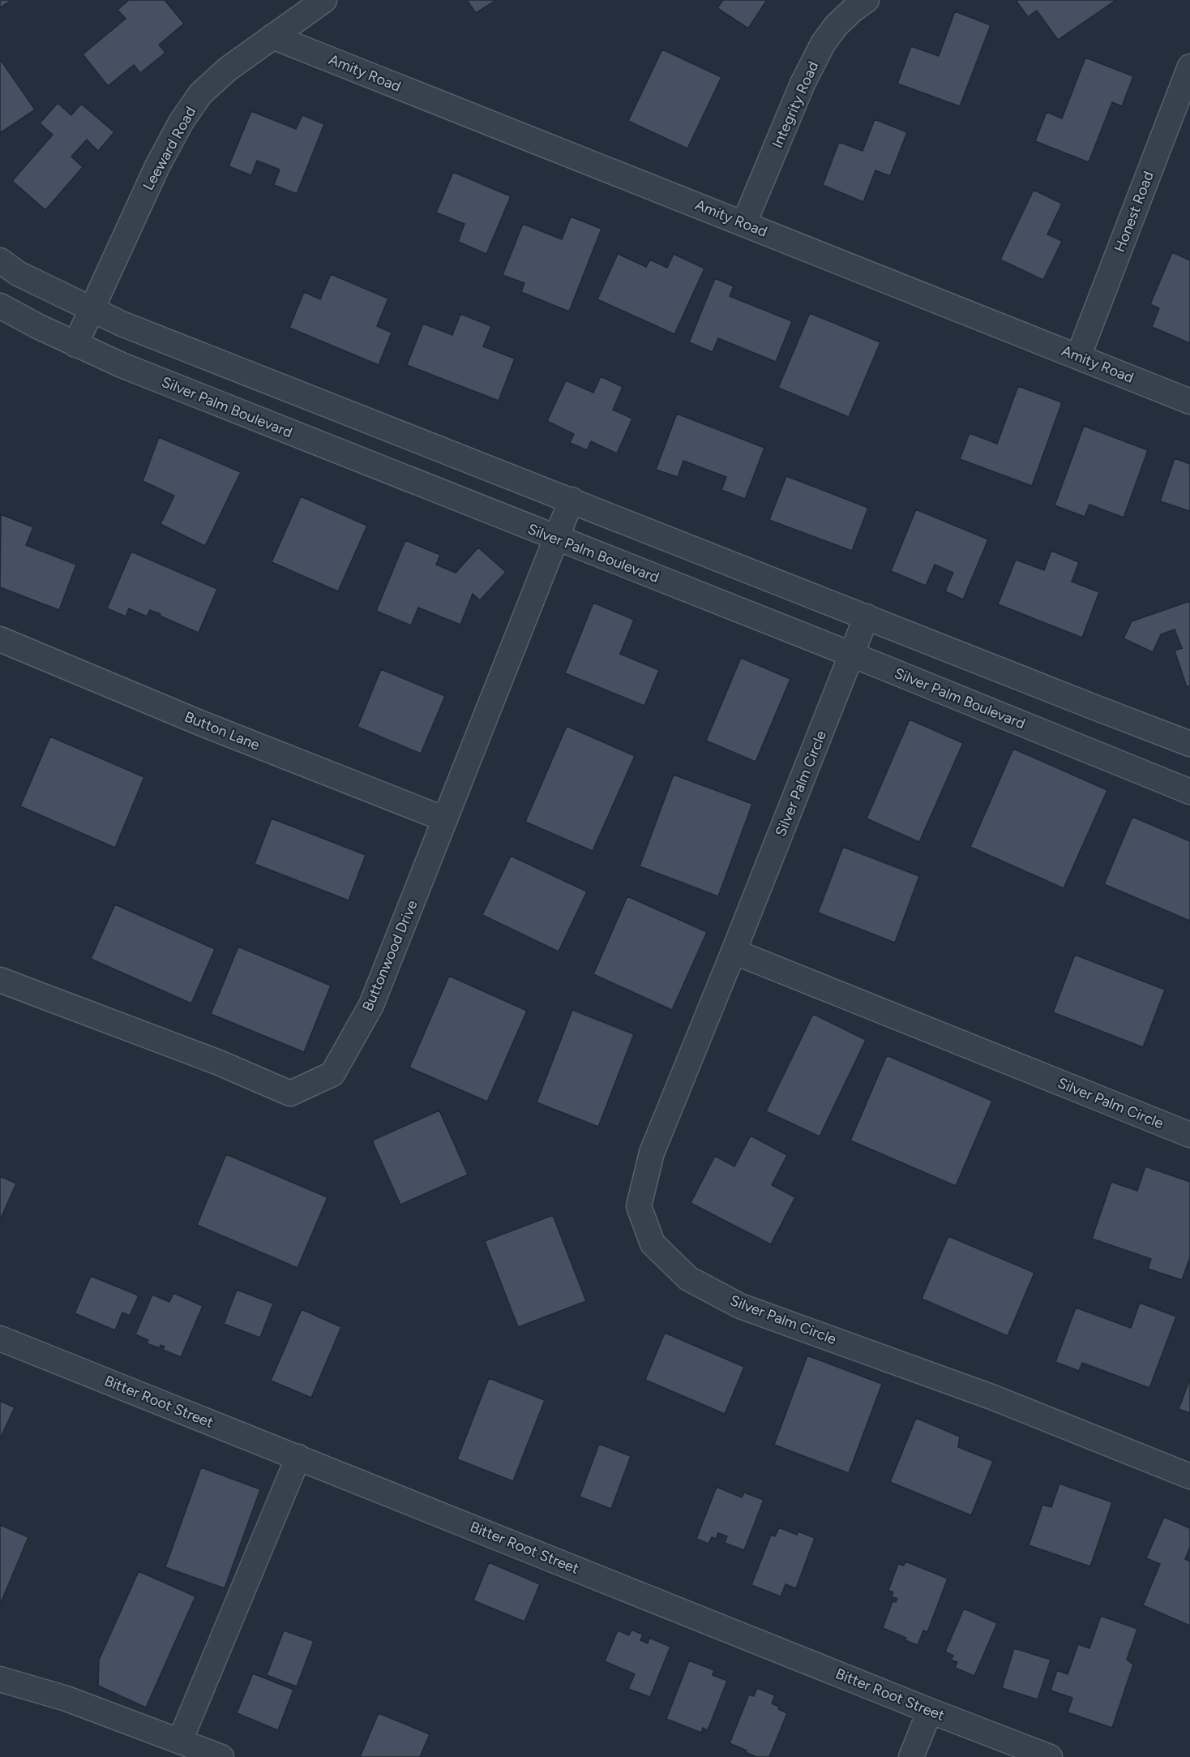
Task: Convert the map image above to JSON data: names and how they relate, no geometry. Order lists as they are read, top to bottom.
{
  "streets": {
    "street": [
      "Amity Road",
      "Integrity Road",
      "Leeward Road",
      "Honest Road",
      "Silver Palm Boulevard",
      "Button Lane",
      "Silver Palm Circle",
      "Buttonwood Drive",
      "Bitter Root Street"
    ]
  },
  "crossings": [
    ["Amity Road", "Integrity Road"],
    ["Amity Road", "Leeward Road"],
    ["Amity Road", "Honest Road"],
    ["Leeward Road", "Silver Palm Boulevard"],
    ["Silver Palm Boulevard", "Silver Palm Circle"],
    ["Silver Palm Boulevard", "Buttonwood Drive"],
    ["Button Lane", "Buttonwood Drive"]
  ]
}
